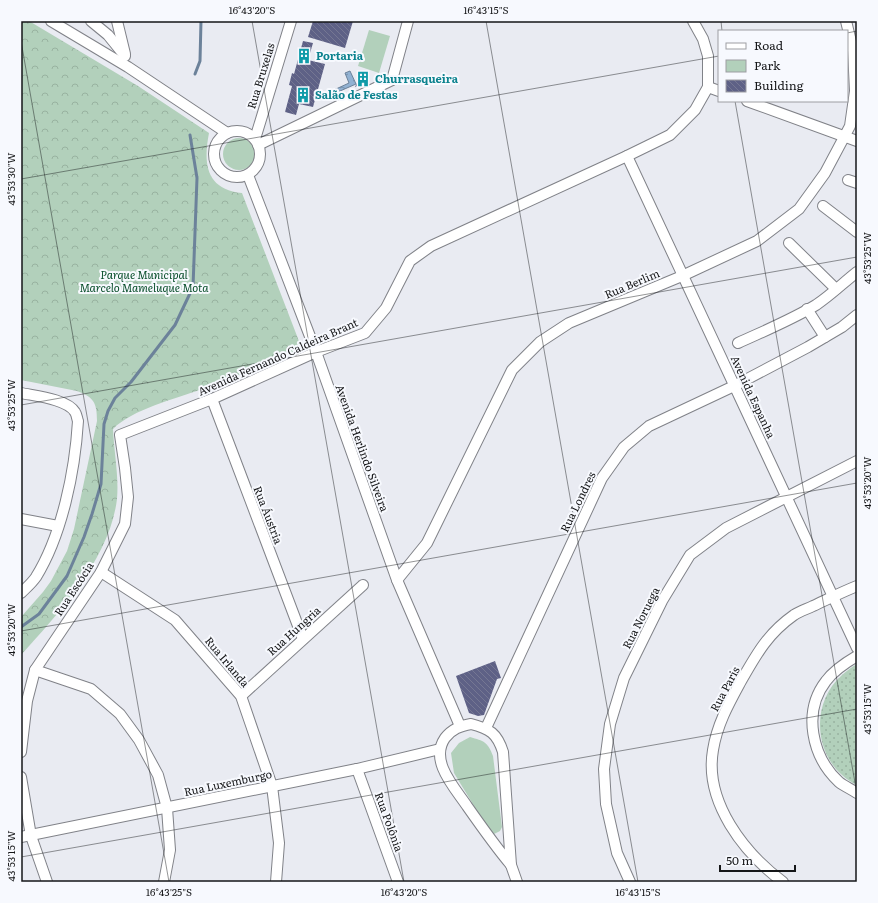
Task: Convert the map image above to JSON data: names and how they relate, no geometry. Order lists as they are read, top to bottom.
{
  "streets": {
    "street": [
      "Rua Bruxelas",
      "Rua Berlim",
      "Avenida Fernando Caldeira Brant",
      "Avenida Espanha",
      "Avenida Herlindo Silveira",
      "Rua Londres",
      "Rua Áustria",
      "Rua Escócia",
      "Rua Noruega",
      "Rua Hungria",
      "Rua Irlanda",
      "Rua Paris",
      "Rua Luxemburgo",
      "Rua Polônia"
    ]
  },
  "crossings": [
    ["Rua Bruxelas", "Avenida Herlindo Silveira"],
    ["Rua Berlim", "Avenida Espanha"],
    ["Rua Berlim", "Avenida Herlindo Silveira"],
    ["Avenida Fernando Caldeira Brant", "Avenida Espanha"],
    ["Avenida Fernando Caldeira Brant", "Avenida Herlindo Silveira"],
    ["Avenida Fernando Caldeira Brant", "Rua Áustria"],
    ["Avenida Fernando Caldeira Brant", "Rua Escócia"],
    ["Avenida Espanha", "Rua Londres"],
    ["Avenida Espanha", "Rua Noruega"],
    ["Avenida Espanha", "Rua Paris"],
    ["Rua Áustria", "Rua Hungria"],
    ["Rua Escócia", "Rua Irlanda"],
    ["Rua Hungria", "Rua Irlanda"],
    ["Rua Irlanda", "Rua Luxemburgo"],
    ["Rua Luxemburgo", "Rua Polônia"]
  ],
  "parks": ["Parque Municipal Marcelo Mameluque Mota"],
  "places": {
    "building": ["Portaria", "Churrasqueira", "Salão de Festas"]
  },
  "legend": ["Road", "Park", "Building"],
  "scale_bar": "50 m",
  "coordinates": [
    "16°43'20\"S",
    "16°43'15\"S",
    "43°53'30\"W",
    "43°53'25\"W",
    "43°53'20\"W",
    "43°53'15\"W",
    "16°43'25\"S"
  ]
}
